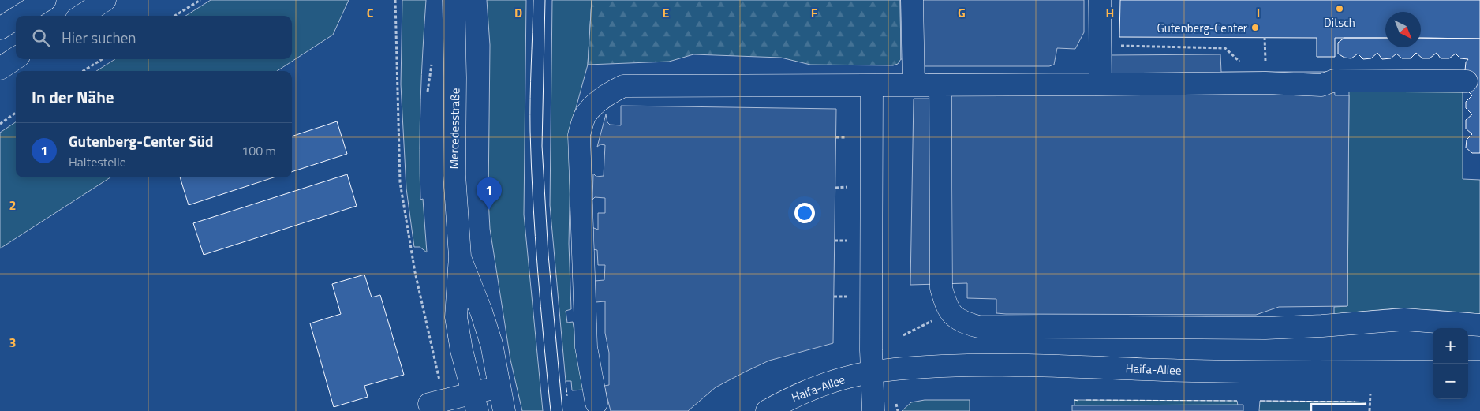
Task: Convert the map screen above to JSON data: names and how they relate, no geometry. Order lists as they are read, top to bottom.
{
  "streets": {
    "main road": ["Mercedesstraße", "Haifa-Allee"]
  },
  "places": ["Ditsch", "Gutenberg-Center"],
  "north": "bottom right",
  "page": {
    "search": "Hier suchen",
    "heading": "In der Nähe",
    "list": [
      {
        "mark": "1",
        "name": "Gutenberg-Center Süd",
        "note": "Haltestelle",
        "value": "100 m"
      }
    ],
    "pins": "1",
    "map_buttons": ["+", "−"]
  },
  "grid": {
    "columns": [
      "C",
      "D",
      "E",
      "F",
      "G",
      "H",
      "I"
    ],
    "rows": ["2", "3"]
  }
}
